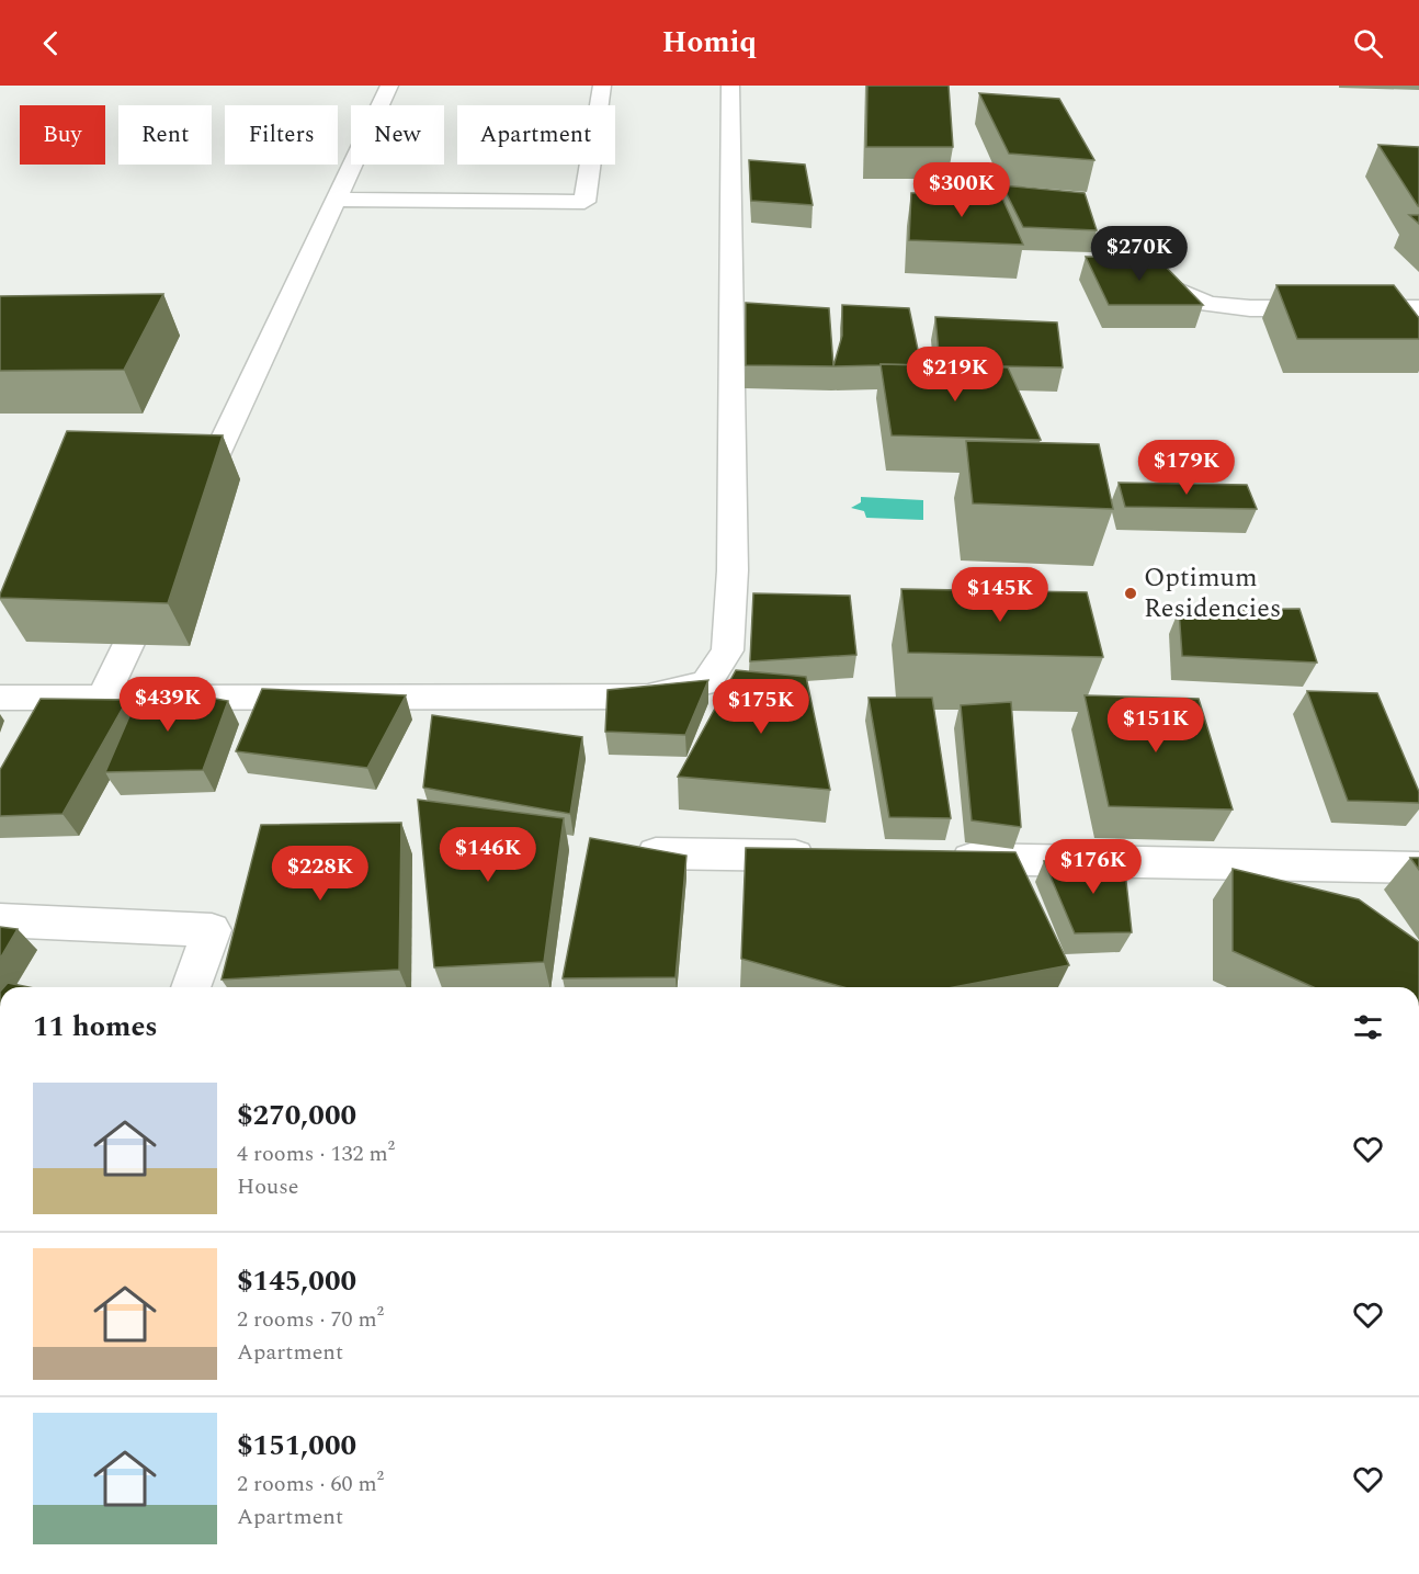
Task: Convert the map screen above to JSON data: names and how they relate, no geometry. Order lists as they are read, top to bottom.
{
  "places": ["Optimum Residencies"],
  "page": {
    "header": "Homiq",
    "chip": [
      "Buy",
      "Rent",
      "Filters",
      "New",
      "Apartment"
    ],
    "price": [
      "$300K",
      "$270K",
      "$219K",
      "$179K",
      "$145K",
      "$439K",
      "$175K",
      "$151K",
      "$146K",
      "$176K",
      "$228K"
    ],
    "heading": "11 homes",
    "list": [
      {
        "name": "$270,000",
        "note": "4 rooms · 132 m² · House"
      },
      {
        "name": "$145,000",
        "note": "2 rooms · 70 m² · Apartment"
      },
      {
        "name": "$151,000",
        "note": "2 rooms · 60 m² · Apartment"
      }
    ]
  }
}
